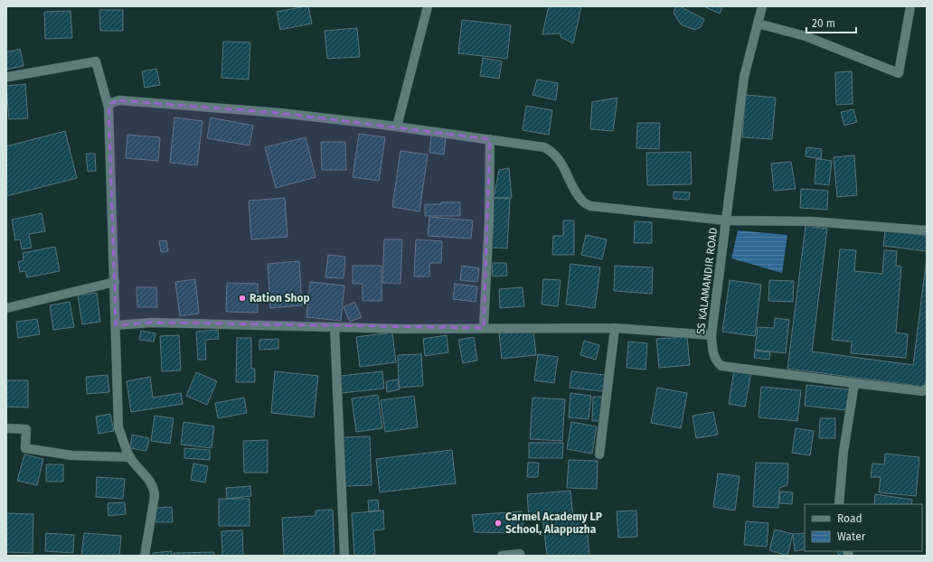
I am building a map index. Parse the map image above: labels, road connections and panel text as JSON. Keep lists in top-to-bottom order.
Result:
{
  "streets": {
    "street": ["SS KALAMANDIR ROAD"]
  },
  "places": ["Ration Shop", "Carmel Academy LP School, Alappuzha"],
  "legend": ["Road", "Water"],
  "scale_bar": "20 m"
}
